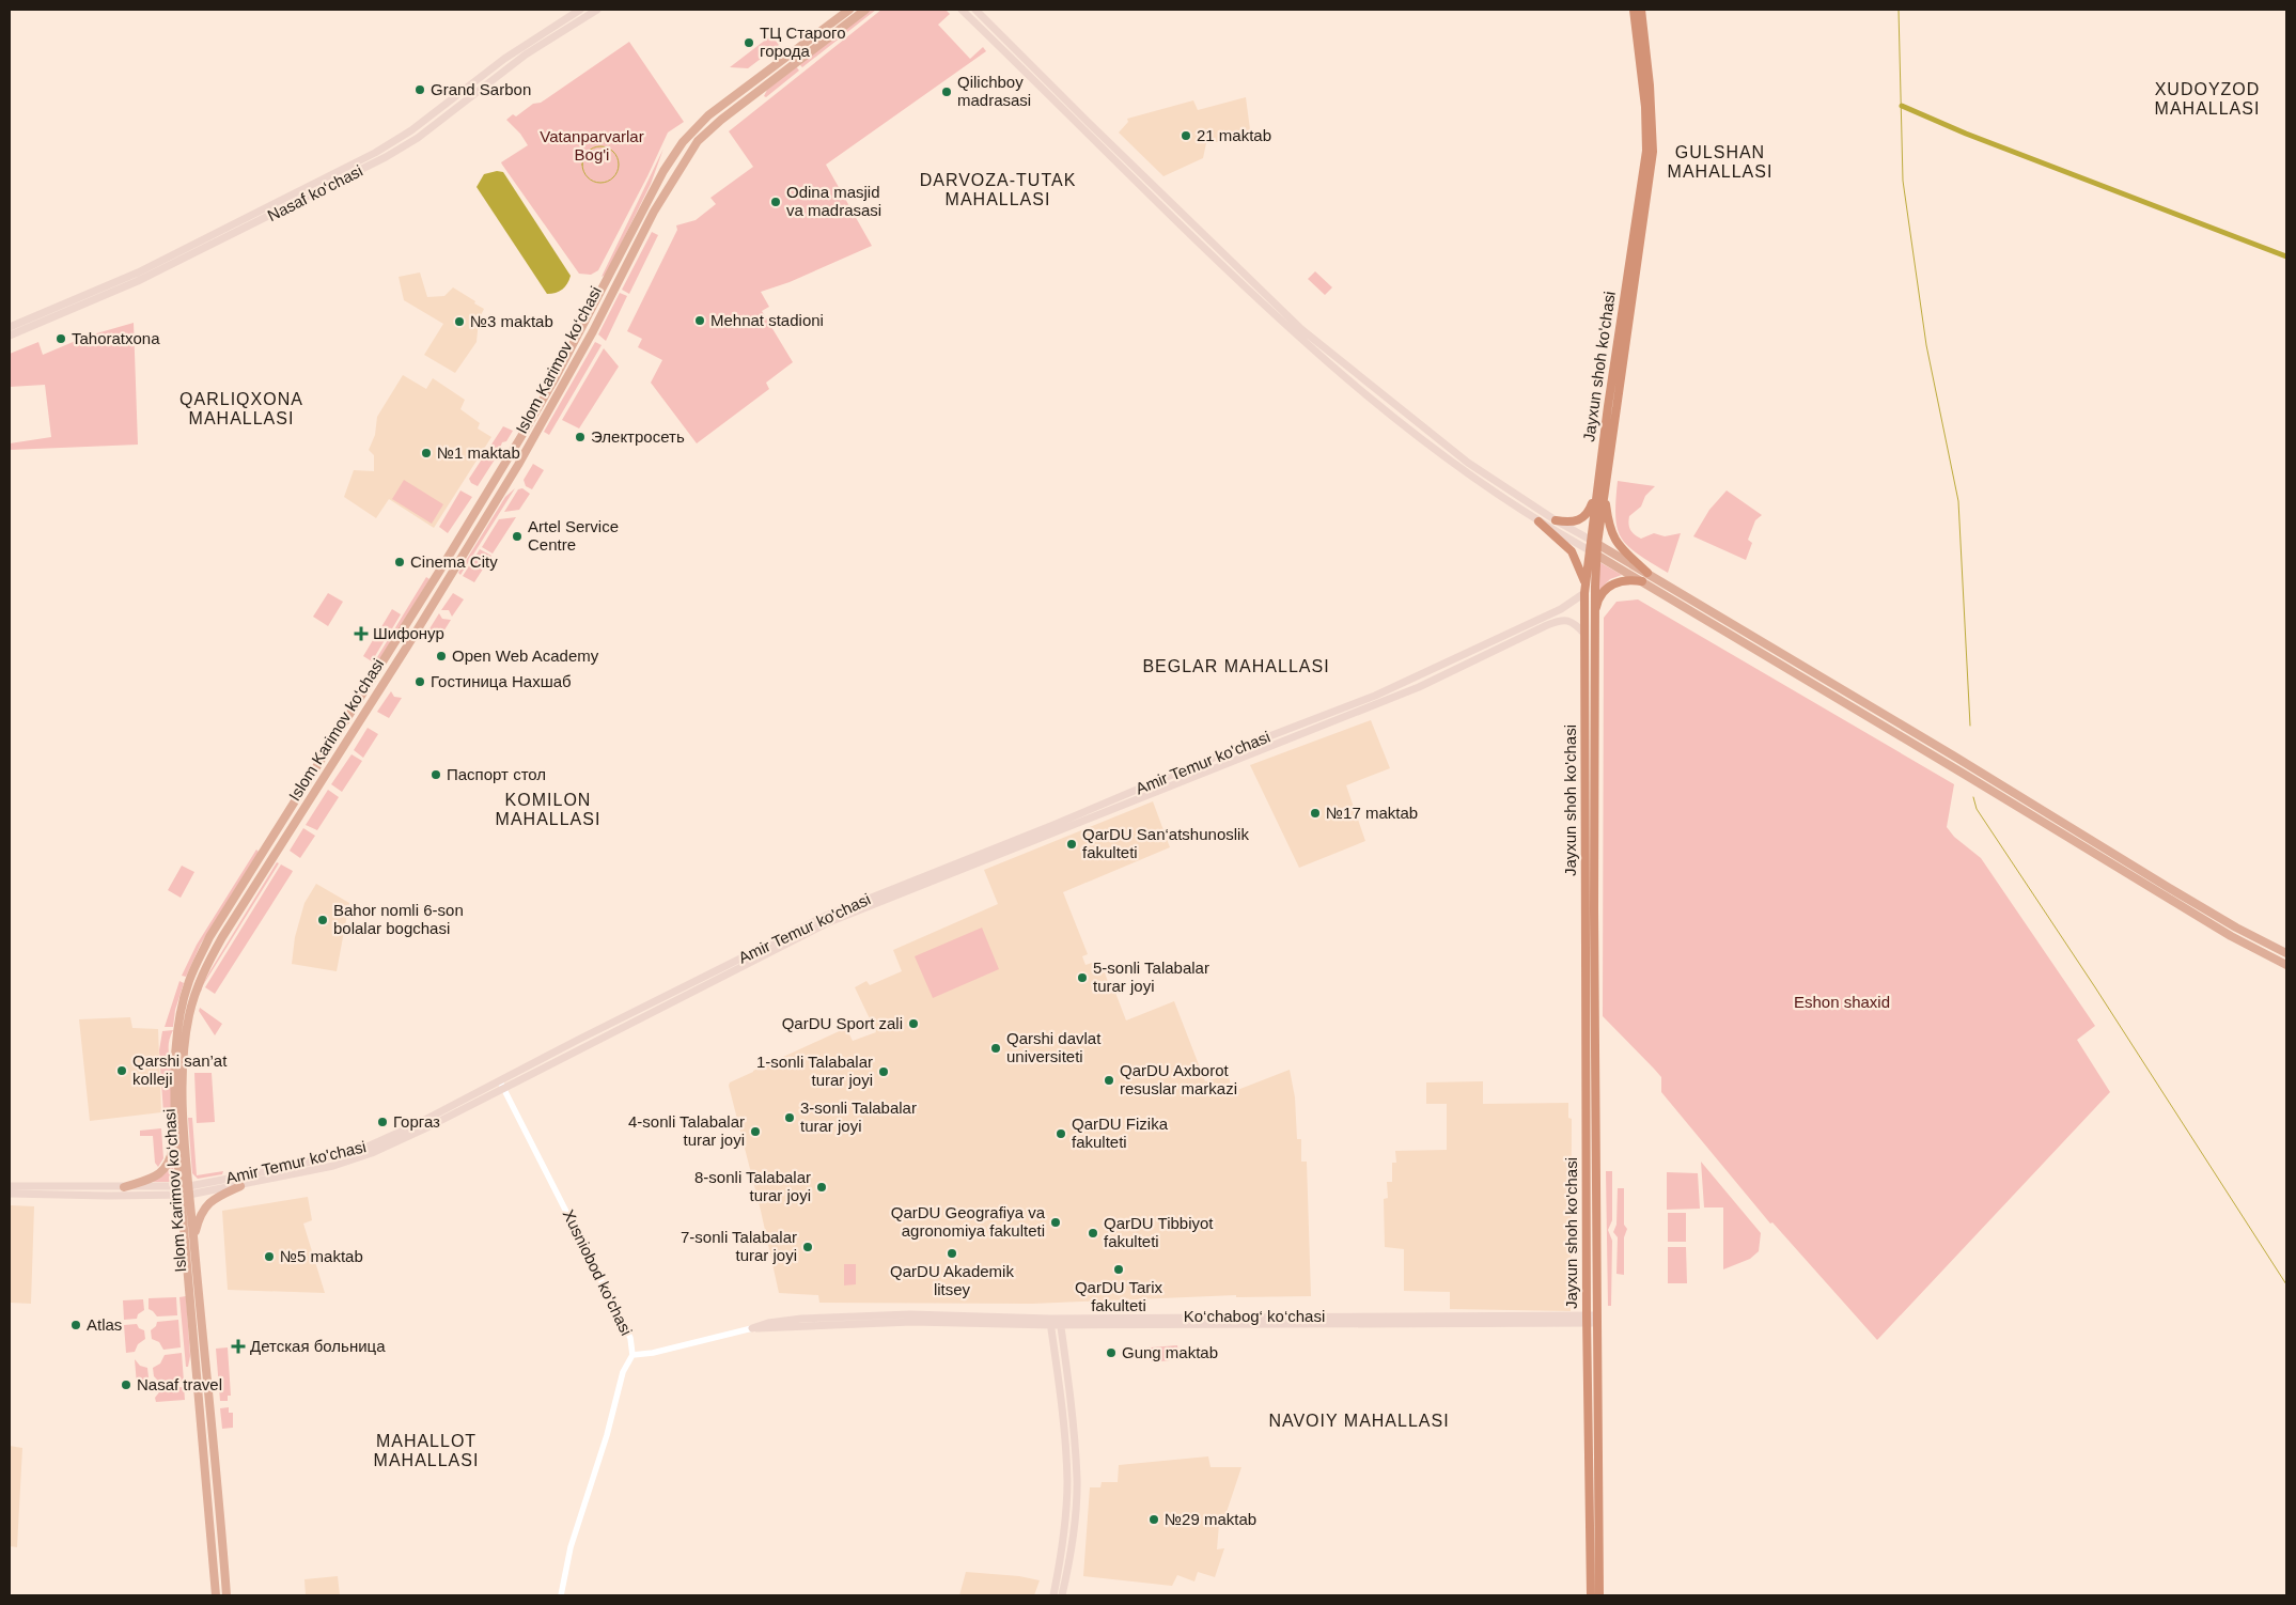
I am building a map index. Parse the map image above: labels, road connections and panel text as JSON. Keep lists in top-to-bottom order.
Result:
{
  "streets": {
    "highway": ["Jayxun shoh ko'chasi"],
    "main road": [
      "Nasaf ko‘chasi",
      "Islom Karimov ko‘chasi",
      "Amir Temur ko'chasi",
      "Ko‘chabog‘ ko‘chasi"
    ],
    "street": ["Xusniobod ko'chasi"]
  },
  "crossings": [
    ["Islom Karimov ko‘chasi", "Amir Temur ko'chasi"],
    ["Jayxun shoh ko'chasi", "Amir Temur ko'chasi"],
    ["Jayxun shoh ko'chasi", "Ko‘chabog‘ ko‘chasi"],
    ["Amir Temur ko'chasi", "Xusniobod ko'chasi"],
    ["Xusniobod ko'chasi", "Ko‘chabog‘ ko‘chasi"]
  ],
  "districts": [
    "XUDOYZOD MAHALLASI",
    "GULSHAN MAHALLASI",
    "DARVOZA-TUTAK MAHALLASI",
    "QARLIQXONA MAHALLASI",
    "BEGLAR MAHALLASI",
    "KOMILON MAHALLASI",
    "NAVOIY MAHALLASI",
    "MAHALLOT MAHALLASI"
  ],
  "parks": ["Vatanparvarlar Bog'i", "Eshon shaxid"],
  "places": {
    "other": [
      "ТЦ Старого города",
      "Grand Sarbon",
      "Qilichboy madrasasi",
      "21 maktab",
      "Odina masjid va madrasasi",
      "Mehnat stadioni",
      "№3 maktab",
      "Tahoratxona",
      "Электросеть",
      "№1 maktab",
      "Artel Service Centre",
      "Cinema City",
      "Open Web Academy",
      "Гостиница Нахшаб",
      "Паспорт стол",
      "№17 maktab",
      "QarDU San‘atshunoslik fakulteti",
      "Bahor nomli 6-son bolalar bogchasi",
      "5-sonli Talabalar turar joyi",
      "QarDU Sport zali",
      "Qarshi davlat universiteti",
      "Qarshi san’at kolleji",
      "1-sonli Talabalar turar joyi",
      "QarDU Axborot resuslar markazi",
      "3-sonli Talabalar turar joyi",
      "Горгаз",
      "4-sonli Talabalar turar joyi",
      "QarDU Fizika fakulteti",
      "8-sonli Talabalar turar joyi",
      "QarDU Geografiya va agronomiya fakulteti",
      "QarDU Tibbiyot fakulteti",
      "7-sonli Talabalar turar joyi",
      "QarDU Akademik litsey",
      "№5 maktab",
      "QarDU Tarix fakulteti",
      "Atlas",
      "Gung maktab",
      "Nasaf travel",
      "№29 maktab"
    ],
    "health": ["Шифонур", "Детская больница"]
  }
}
